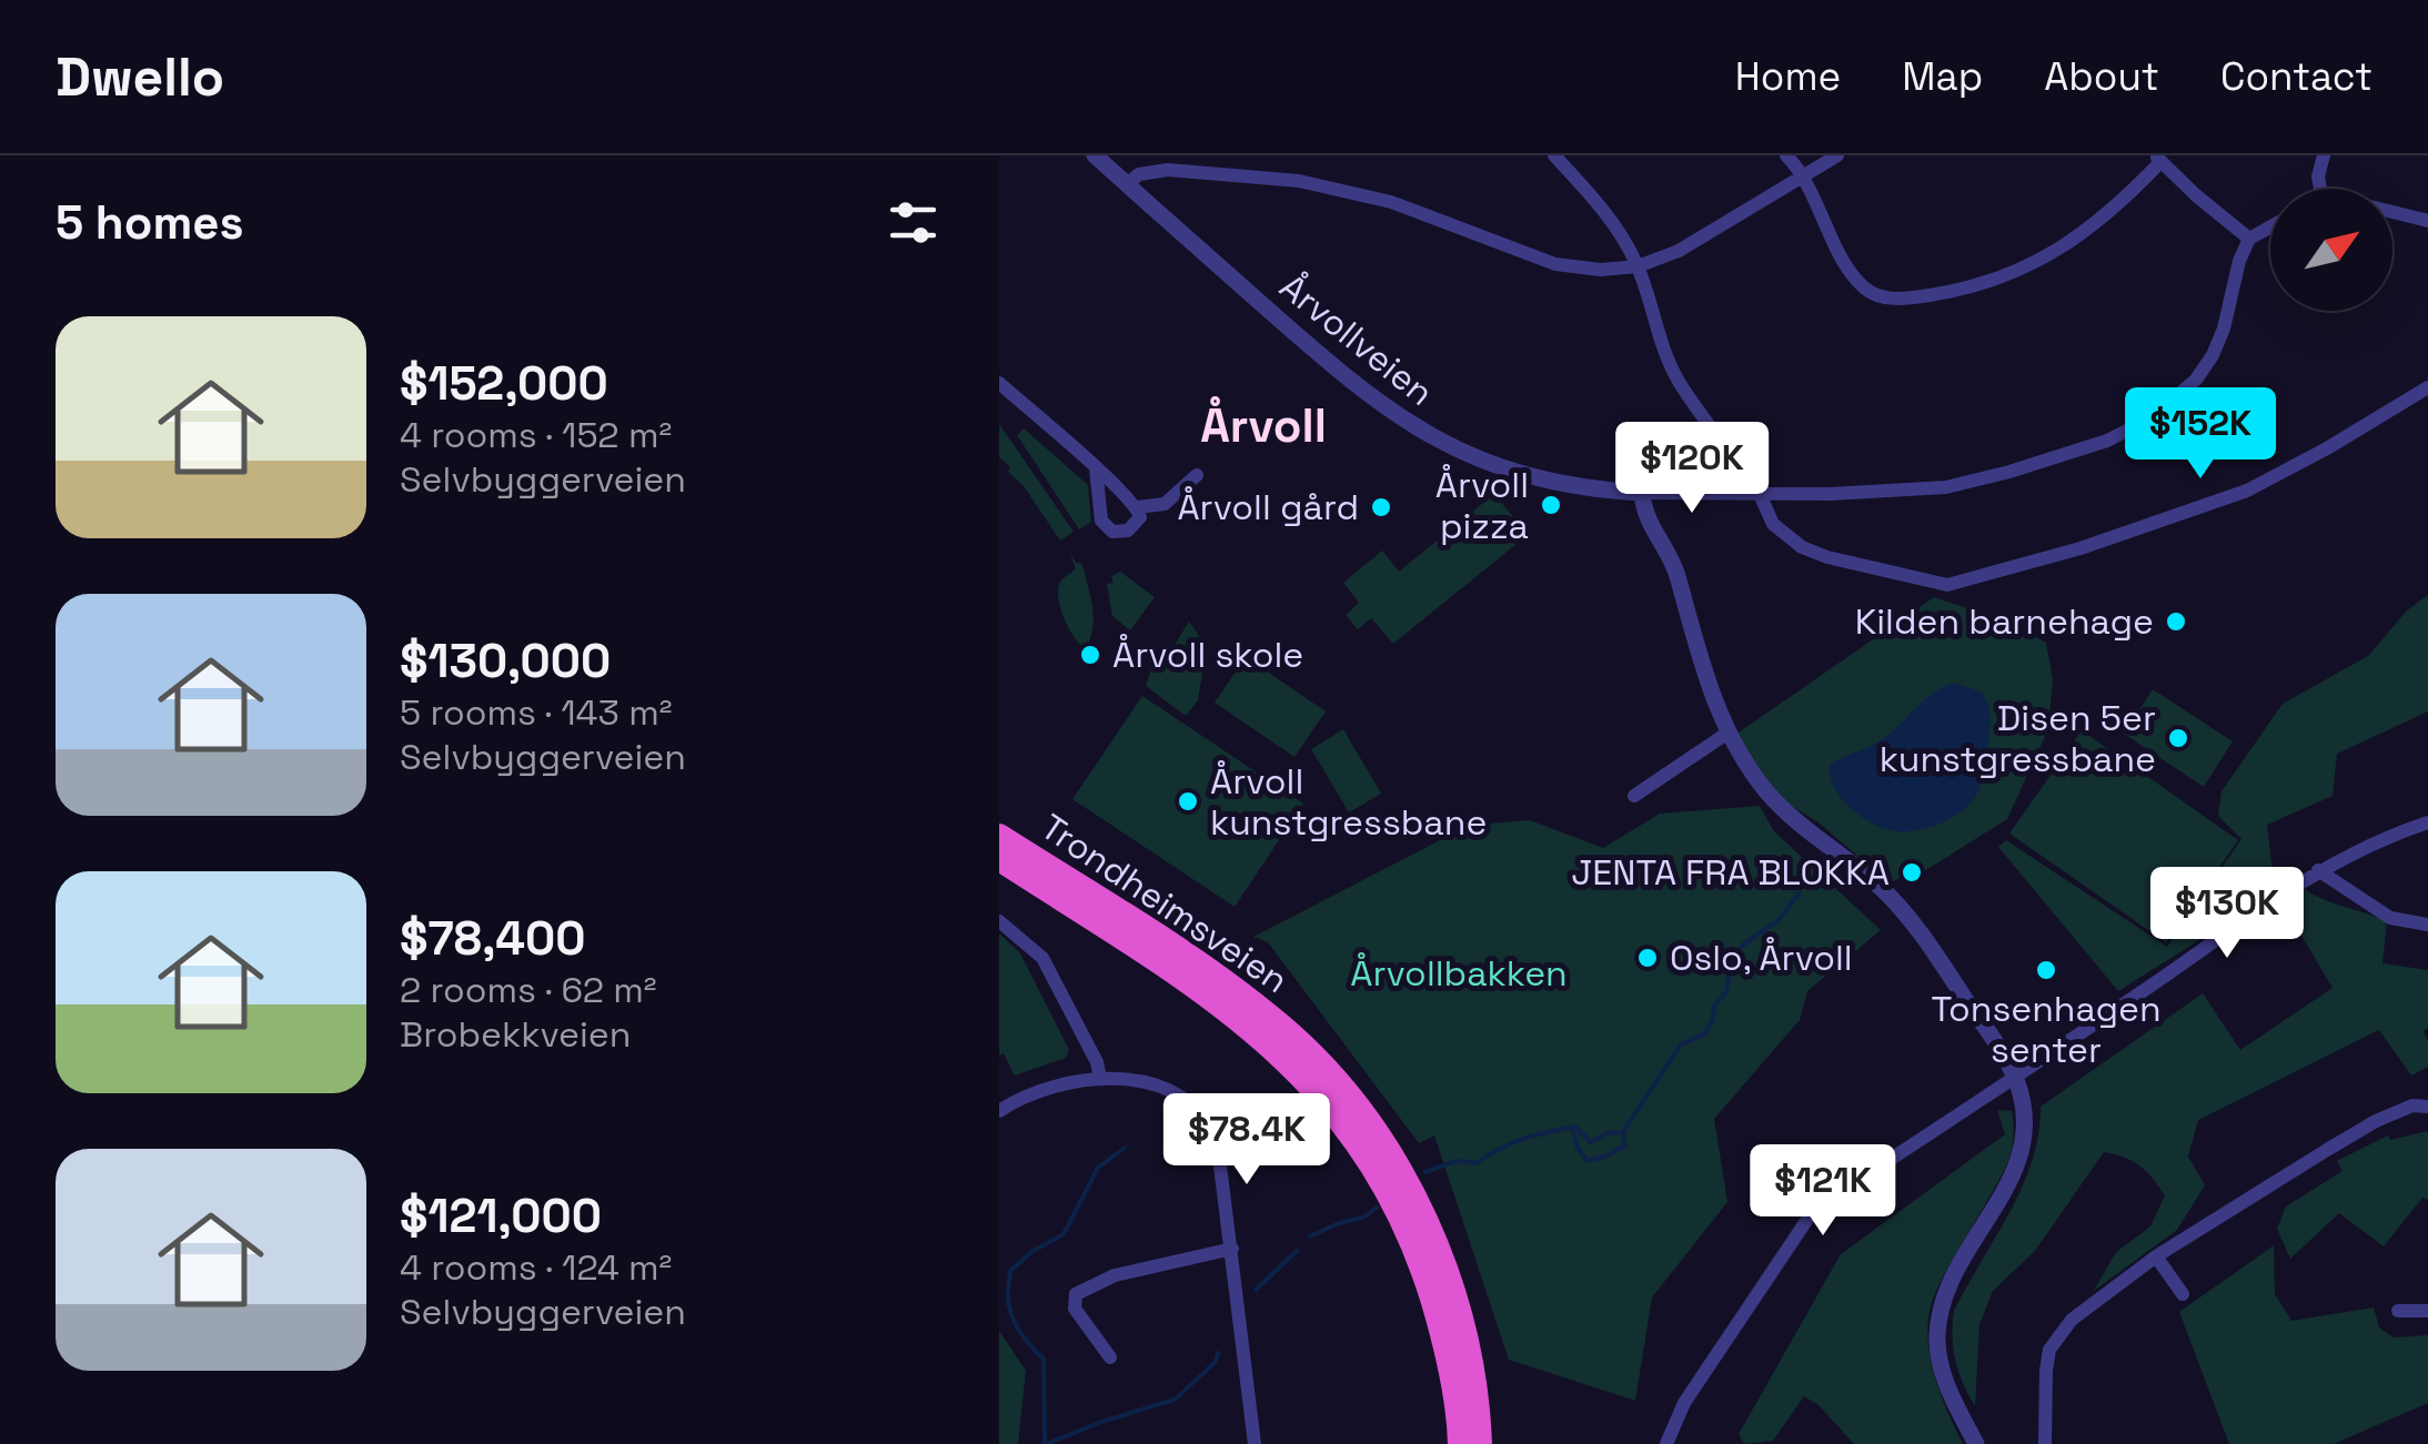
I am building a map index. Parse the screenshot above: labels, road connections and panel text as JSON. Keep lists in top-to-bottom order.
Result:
{
  "streets": {
    "highway": ["Trondheimsveien"],
    "street": ["Årvollveien"]
  },
  "districts": ["Årvoll"],
  "parks": ["Årvollbakken"],
  "places": [
    "Årvoll pizza",
    "Årvoll gård",
    "Kilden barnehage",
    "Årvoll skole",
    "Disen 5er kunstgressbane",
    "Årvoll kunstgressbane",
    "JENTA FRA BLOKKA",
    "Oslo, Årvoll",
    "Tonsenhagen senter"
  ],
  "north": "top right",
  "page": {
    "header": "Dwello",
    "nav": [
      "Home",
      "Map",
      "About",
      "Contact"
    ],
    "heading": "5 homes",
    "list": [
      {
        "name": "$152,000",
        "note": "4 rooms · 152 m² · Selvbyggerveien"
      },
      {
        "name": "$130,000",
        "note": "5 rooms · 143 m² · Selvbyggerveien"
      },
      {
        "name": "$78,400",
        "note": "2 rooms · 62 m² · Brobekkveien"
      },
      {
        "name": "$121,000",
        "note": "4 rooms · 124 m² · Selvbyggerveien"
      }
    ],
    "price": [
      "$152K",
      "$120K",
      "$130K",
      "$78.4K",
      "$121K"
    ]
  }
}
